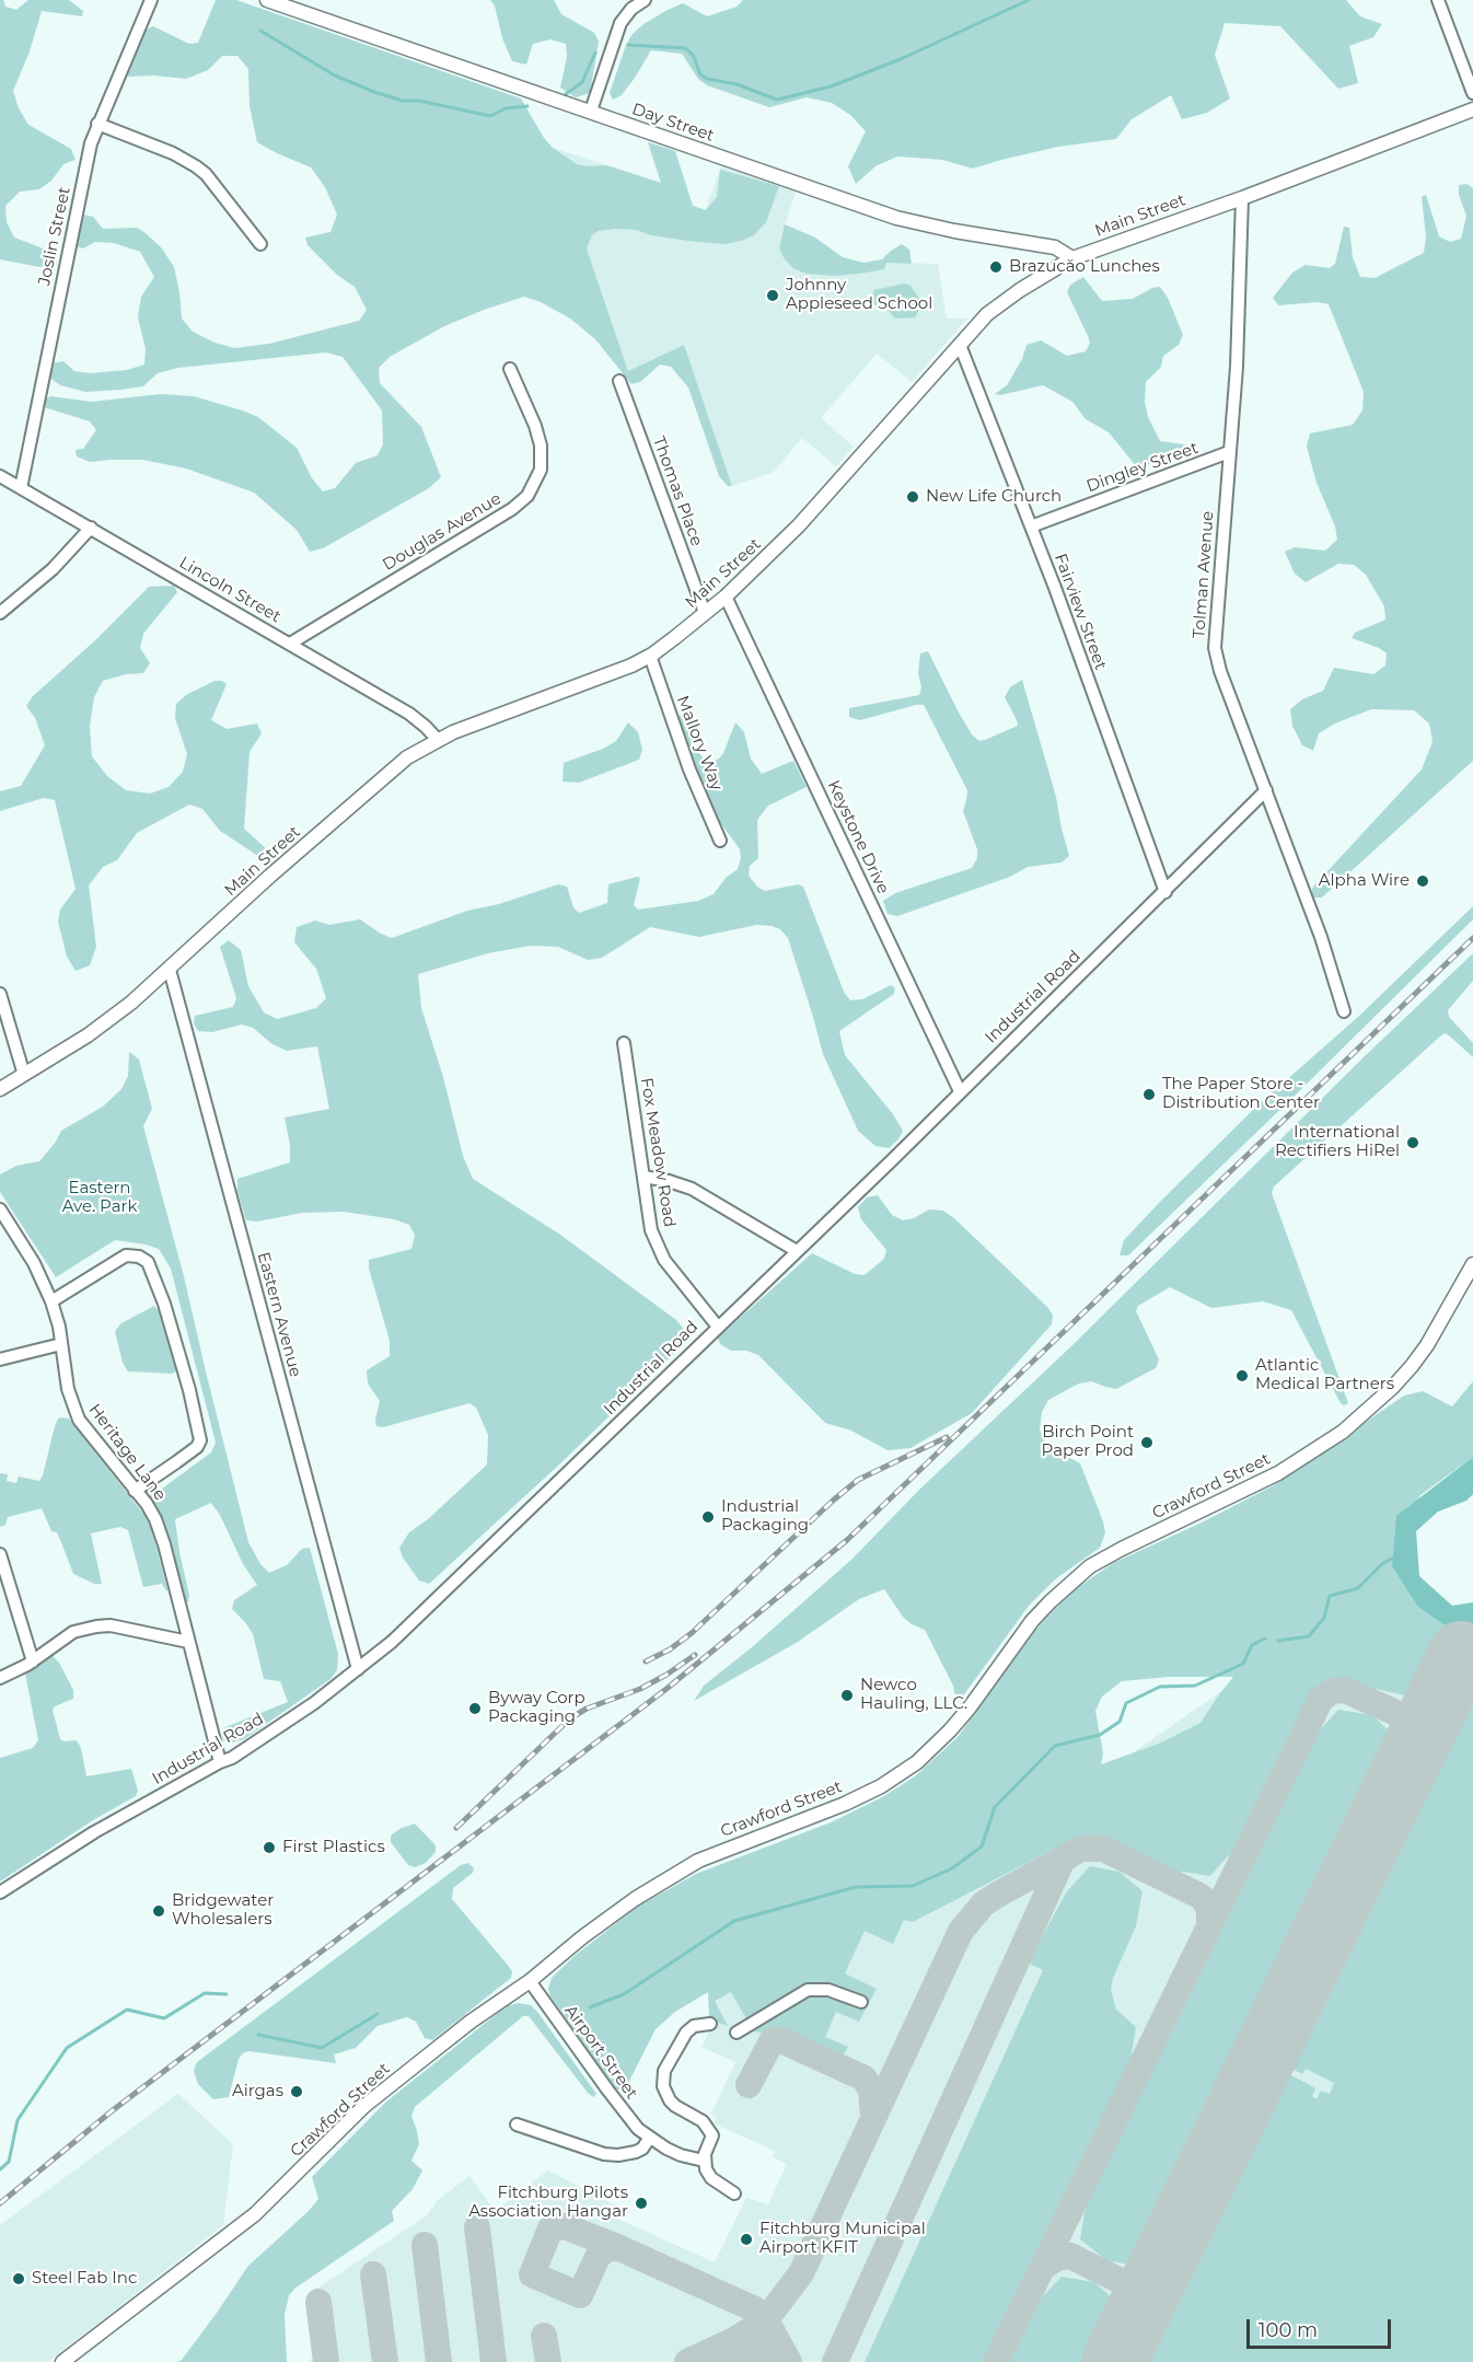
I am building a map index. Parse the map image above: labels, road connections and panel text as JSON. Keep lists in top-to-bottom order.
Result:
{
  "streets": {
    "main road": ["Day Street", "Main Street", "Crawford Street"],
    "street": [
      "Joslin Street",
      "Dingley Street",
      "Thomas Place",
      "Douglas Avenue",
      "Tolman Avenue",
      "Lincoln Street",
      "Fairview Street",
      "Mallory Way",
      "Keystone Drive",
      "Industrial Road",
      "Fox Meadow Road",
      "Eastern Avenue",
      "Heritage Lane",
      "Airport Street"
    ]
  },
  "crossings": [
    ["Day Street", "Main Street"],
    ["Main Street", "Thomas Place"],
    ["Main Street", "Tolman Avenue"],
    ["Main Street", "Lincoln Street"],
    ["Main Street", "Fairview Street"],
    ["Main Street", "Mallory Way"],
    ["Main Street", "Keystone Drive"],
    ["Main Street", "Eastern Avenue"],
    ["Joslin Street", "Lincoln Street"],
    ["Dingley Street", "Tolman Avenue"],
    ["Dingley Street", "Fairview Street"],
    ["Douglas Avenue", "Lincoln Street"],
    ["Tolman Avenue", "Industrial Road"],
    ["Fairview Street", "Industrial Road"],
    ["Keystone Drive", "Industrial Road"],
    ["Industrial Road", "Fox Meadow Road"],
    ["Industrial Road", "Eastern Avenue"],
    ["Industrial Road", "Heritage Lane"],
    ["Crawford Street", "Airport Street"]
  ],
  "parks": ["Eastern Ave. Park"],
  "places": [
    "Brazucăo Lunches",
    "Johnny Appleseed School",
    "New Life Church",
    "Alpha Wire",
    "The Paper Store - Distribution Center",
    "International Rectifiers HiRel",
    "Atlantic Medical Partners",
    "Birch Point Paper Prod",
    "Industrial Packaging",
    "Newco Hauling, LLC.",
    "Byway Corp Packaging",
    "First Plastics",
    "Bridgewater Wholesalers",
    "Airgas",
    "Fitchburg Pilots Association Hangar",
    "Fitchburg Municipal Airport KFIT",
    "Steel Fab Inc"
  ],
  "scale_bar": "100 m"
}
